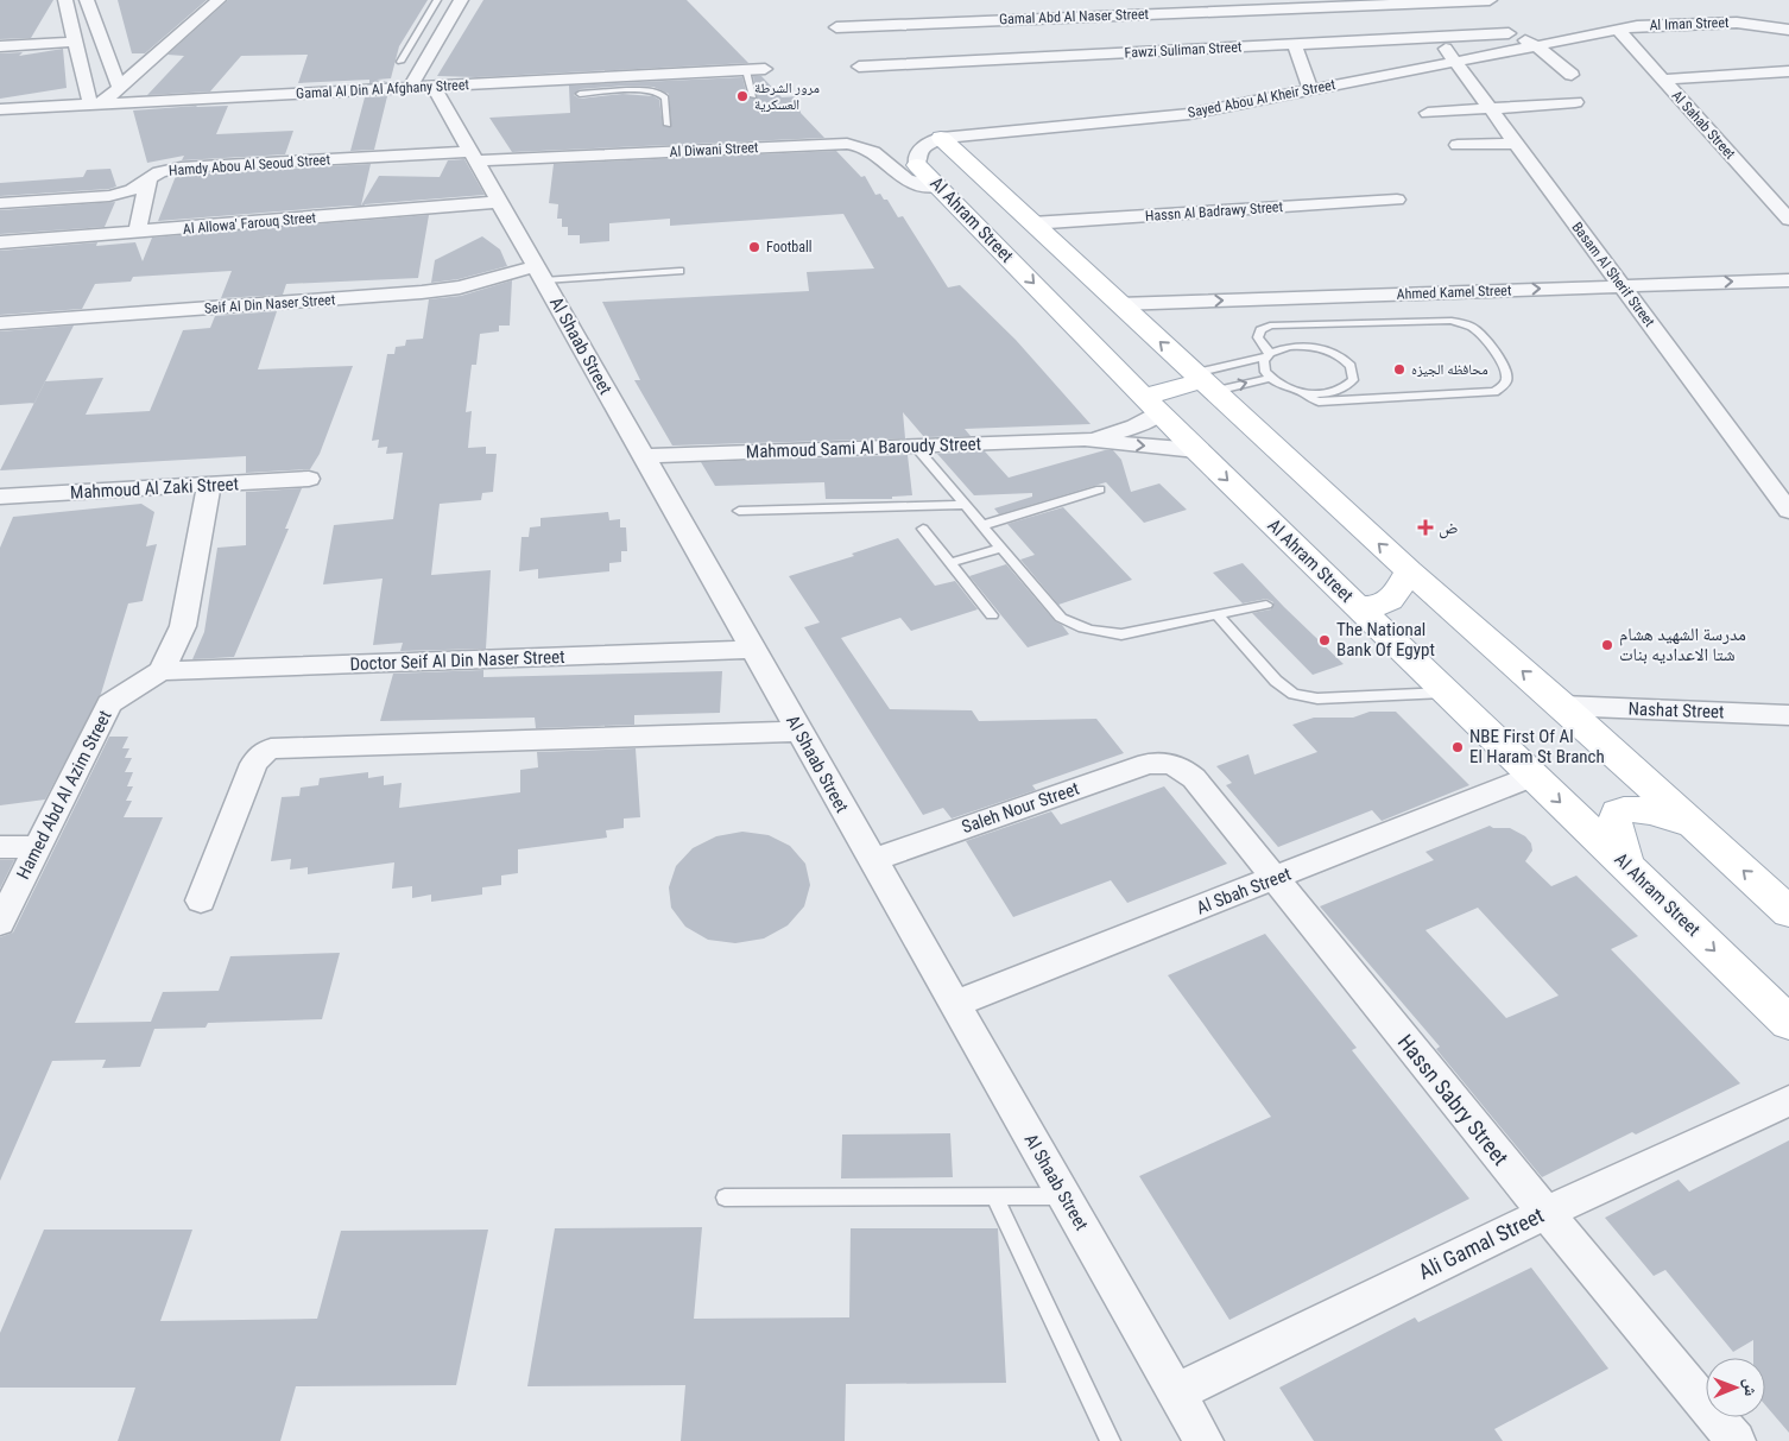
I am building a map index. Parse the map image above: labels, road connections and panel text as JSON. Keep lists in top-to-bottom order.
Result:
{
  "streets": {
    "main road": ["Al Ahram Street"],
    "street": [
      "Gamal Abd Al Naser Street",
      "Al Iman Street",
      "Fawzi Suliman Street",
      "Gamal Al Din Al Afghany Street",
      "Sayed Abou Al Kheir Street",
      "Al Sahab Street",
      "Al Diwani Street",
      "Hamdy Abou Al Seoud Street",
      "Hassn Al Badrawy Street",
      "Al Allowa' Farouq Street",
      "Basam Al Sherif Street",
      "Ahmed Kamel Street",
      "Seif Al Din Naser Street",
      "Al Shaab Street",
      "Mahmoud Sami Al Baroudy Street",
      "Mahmoud Al Zaki Street",
      "Doctor Seif Al Din Naser Street",
      "Nashat Street",
      "Hamed Abd Al Azim Street",
      "Saleh Nour Street",
      "Al Sbah Street",
      "Hassn Sabry Street",
      "Ali Gamal Street"
    ]
  },
  "crossings": [
    ["Al Iman Street", "Sayed Abou Al Kheir Street"],
    ["Al Iman Street", "Al Sahab Street"],
    ["Fawzi Suliman Street", "Basam Al Sherif Street"],
    ["Gamal Al Din Al Afghany Street", "Al Shaab Street"],
    ["Sayed Abou Al Kheir Street", "Al Sahab Street"],
    ["Sayed Abou Al Kheir Street", "Al Ahram Street"],
    ["Sayed Abou Al Kheir Street", "Basam Al Sherif Street"],
    ["Al Diwani Street", "Hamdy Abou Al Seoud Street"],
    ["Al Diwani Street", "Al Ahram Street"],
    ["Al Diwani Street", "Al Shaab Street"],
    ["Hamdy Abou Al Seoud Street", "Al Shaab Street"],
    ["Hassn Al Badrawy Street", "Al Ahram Street"],
    ["Al Ahram Street", "Ahmed Kamel Street"],
    ["Al Ahram Street", "Mahmoud Sami Al Baroudy Street"],
    ["Al Ahram Street", "Nashat Street"],
    ["Al Ahram Street", "Al Sbah Street"],
    ["Al Allowa' Farouq Street", "Al Shaab Street"],
    ["Basam Al Sherif Street", "Ahmed Kamel Street"],
    ["Seif Al Din Naser Street", "Al Shaab Street"],
    ["Al Shaab Street", "Mahmoud Sami Al Baroudy Street"],
    ["Al Shaab Street", "Doctor Seif Al Din Naser Street"],
    ["Al Shaab Street", "Saleh Nour Street"],
    ["Al Shaab Street", "Al Sbah Street"],
    ["Al Shaab Street", "Ali Gamal Street"],
    ["Doctor Seif Al Din Naser Street", "Hamed Abd Al Azim Street"],
    ["Saleh Nour Street", "Hassn Sabry Street"],
    ["Al Sbah Street", "Hassn Sabry Street"],
    ["Hassn Sabry Street", "Ali Gamal Street"]
  ],
  "places": {
    "other": [
      "مرور الشرطة العسكرية",
      "Football",
      "محافظه الجيزه",
      "The National Bank Of Egypt",
      "مدرسة الشهيد هشام شتا الاعداديه بنات",
      "NBE First Of Al El Haram St Branch"
    ],
    "health": ["ض"]
  },
  "north": "right"
}
